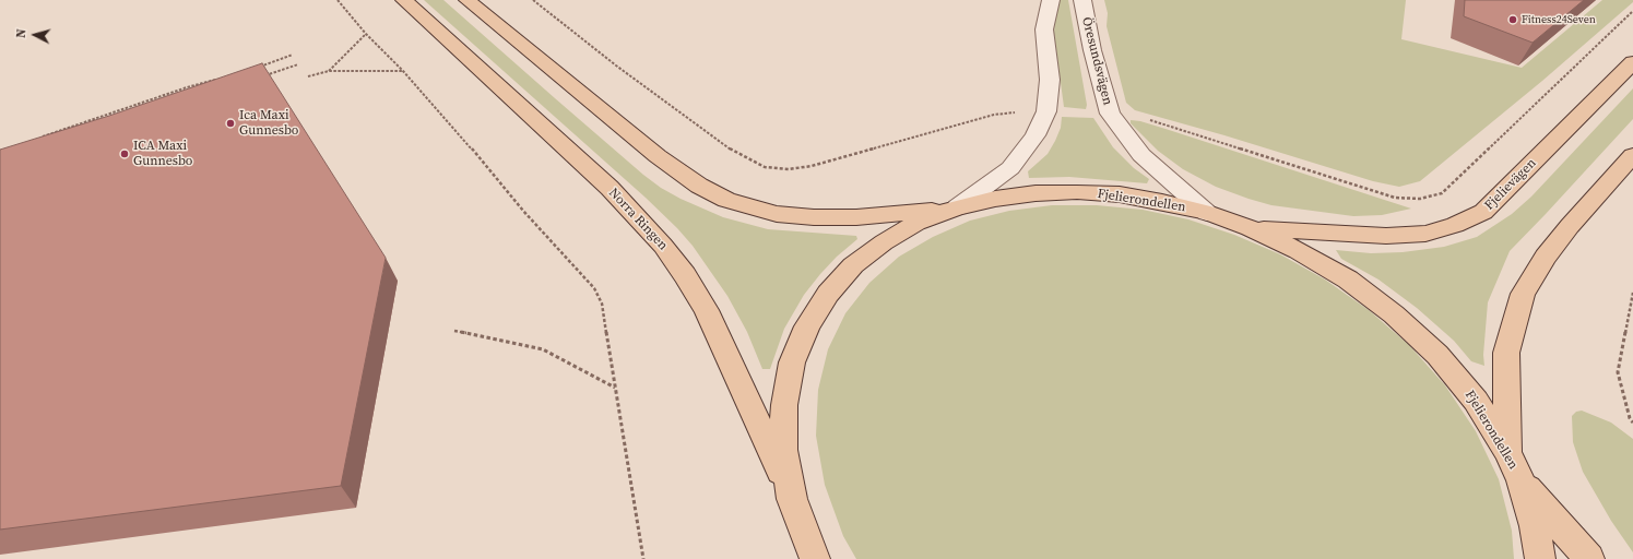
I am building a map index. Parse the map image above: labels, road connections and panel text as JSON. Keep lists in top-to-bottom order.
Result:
{
  "streets": {
    "main road": ["Fjelievägen", "Fjelierondellen", "Norra Ringen"],
    "lane": ["Öresundsvägen"]
  },
  "crossings": [
    ["Öresundsvägen", "Fjelierondellen"],
    ["Fjelievägen", "Fjelierondellen"],
    ["Fjelierondellen", "Norra Ringen"]
  ],
  "places": ["Fitness24Seven", "Ica Maxi Gunnesbo", "ICA Maxi Gunnesbo"],
  "north": "left"
}
